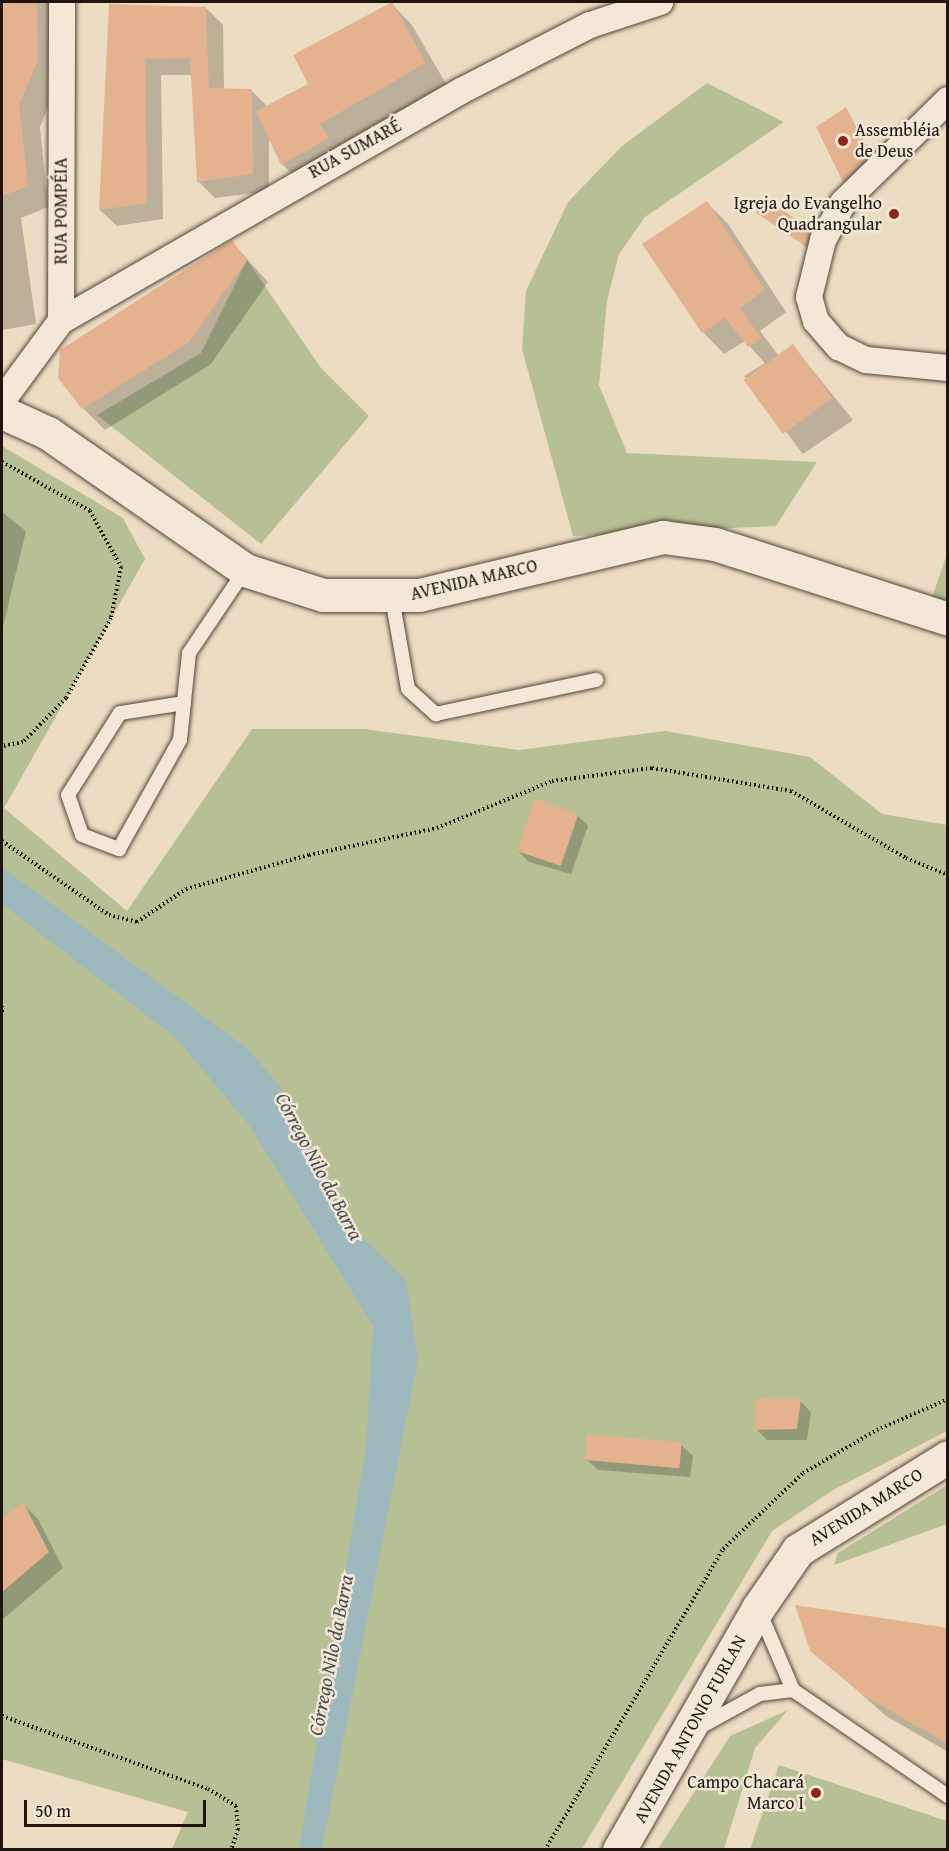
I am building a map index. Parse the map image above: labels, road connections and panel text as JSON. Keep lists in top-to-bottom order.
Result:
{
  "streets": {
    "main road": ["AVENIDA MARCO", "AVENIDA ANTONIO FURLAN"],
    "street": ["RUA SUMARÉ", "RUA POMPÉIA"]
  },
  "crossings": [
    ["RUA SUMARÉ", "RUA POMPÉIA"],
    ["AVENIDA MARCO", "AVENIDA ANTONIO FURLAN"]
  ],
  "water": ["Córrego Nilo da Barra"],
  "places": ["Assembléia de Deus", "Igreja do Evangelho Quadrangular", "Campo Chacará Marco I"],
  "scale_bar": "50 m"
}
